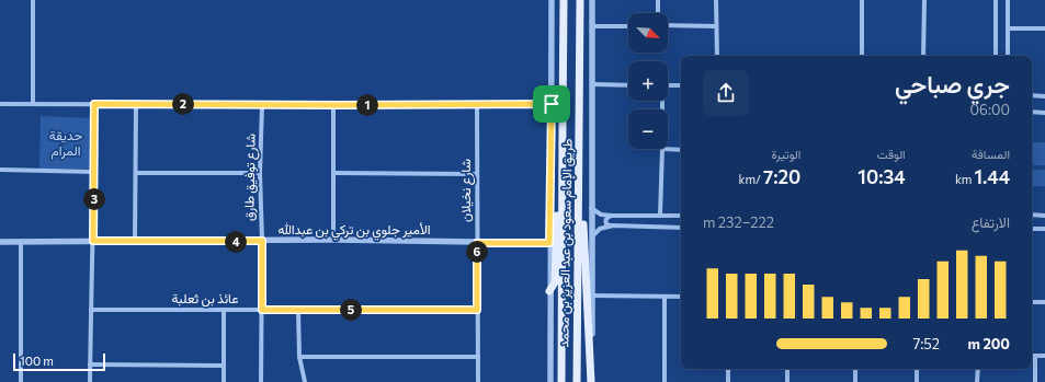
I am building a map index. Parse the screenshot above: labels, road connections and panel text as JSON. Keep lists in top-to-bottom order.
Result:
{
  "streets": {
    "main road": ["طريق الإمام سعود بن عبد العزيز بن محمد"],
    "street": [
      "شارع توفيق طارق",
      "شارع نخيلان",
      "الأمير جلوي بن تركي بن عبدالله",
      "عائذ بن ثعلبة"
    ]
  },
  "crossings": [
    ["شارع توفيق طارق", "الأمير جلوي بن تركي بن عبدالله"],
    ["شارع توفيق طارق", "عائذ بن ثعلبة"],
    ["شارع نخيلان", "الأمير جلوي بن تركي بن عبدالله"],
    ["شارع نخيلان", "عائذ بن ثعلبة"]
  ],
  "parks": ["حديقة المرام"],
  "scale_bar": "100 m",
  "north": "bottom right",
  "page": {
    "map_buttons": ["+", "−"],
    "heading": ["جري صباحي", "06:00"],
    "pins": [
      "2",
      "1",
      "3",
      "4",
      "6",
      "5"
    ],
    "stats": [
      ["المسافة", "1.44 km"],
      ["الوقت", "10:34"],
      ["الوتيرة", "7:20 /km"]
    ],
    "chart": ["الارتفاع", "222–232 m"],
    "list": [
      {
        "name": "200 m",
        "note": "7:52"
      }
    ],
    "scale": "100 m"
  }
}
